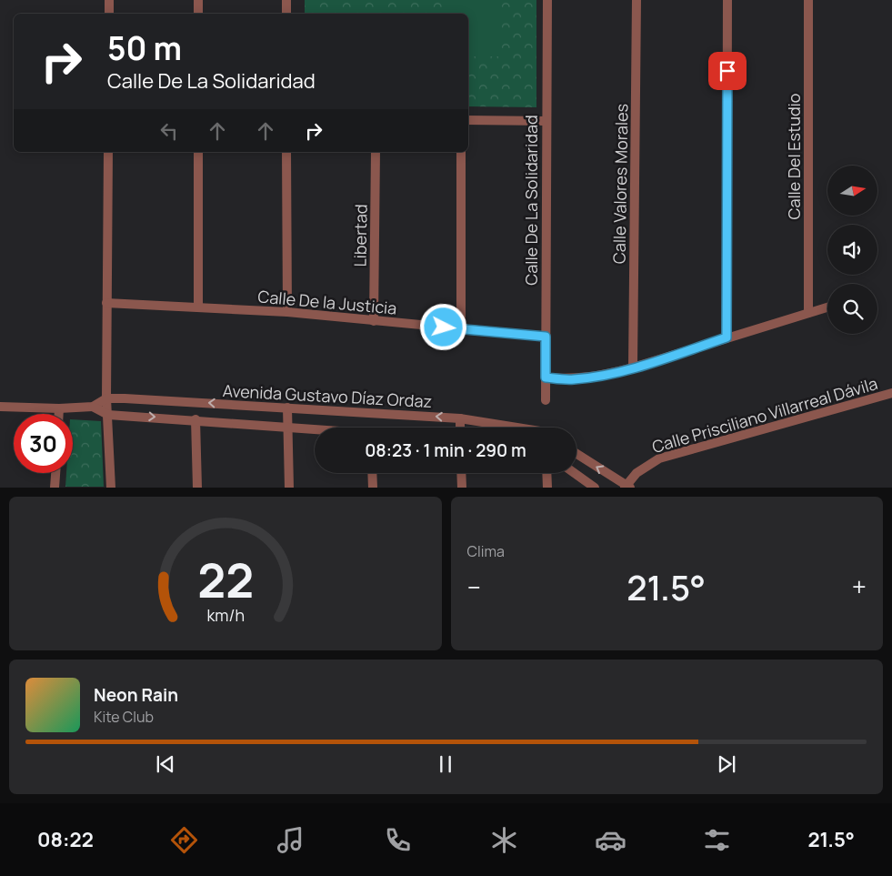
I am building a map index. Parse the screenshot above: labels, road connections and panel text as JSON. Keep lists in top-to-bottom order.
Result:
{
  "streets": {
    "street": [
      "Calle Del Estudio",
      "Calle Valores Morales",
      "Calle De La Solidaridad",
      "Libertad",
      "Calle De la Justicia",
      "Avenida Gustavo Díaz Ordaz",
      "Calle Prisciliano Villarreal Dávila"
    ]
  },
  "crossings": [
    ["Calle De La Solidaridad", "Calle De la Justicia"],
    ["Libertad", "Calle De la Justicia"]
  ],
  "north": "right",
  "page": {
    "turn": ["50 m", "Calle De La Solidaridad"],
    "limit": "30",
    "trip": "08:23 · 1 min · 290 m",
    "tile": "Clima",
    "heat": ["−", "21.5°", "+"],
    "song": ["Neon Rain", "Kite Club"],
    "tabs": ["08:22", "21.5°"],
    "gauge": ["22", "km/h"]
  }
}
